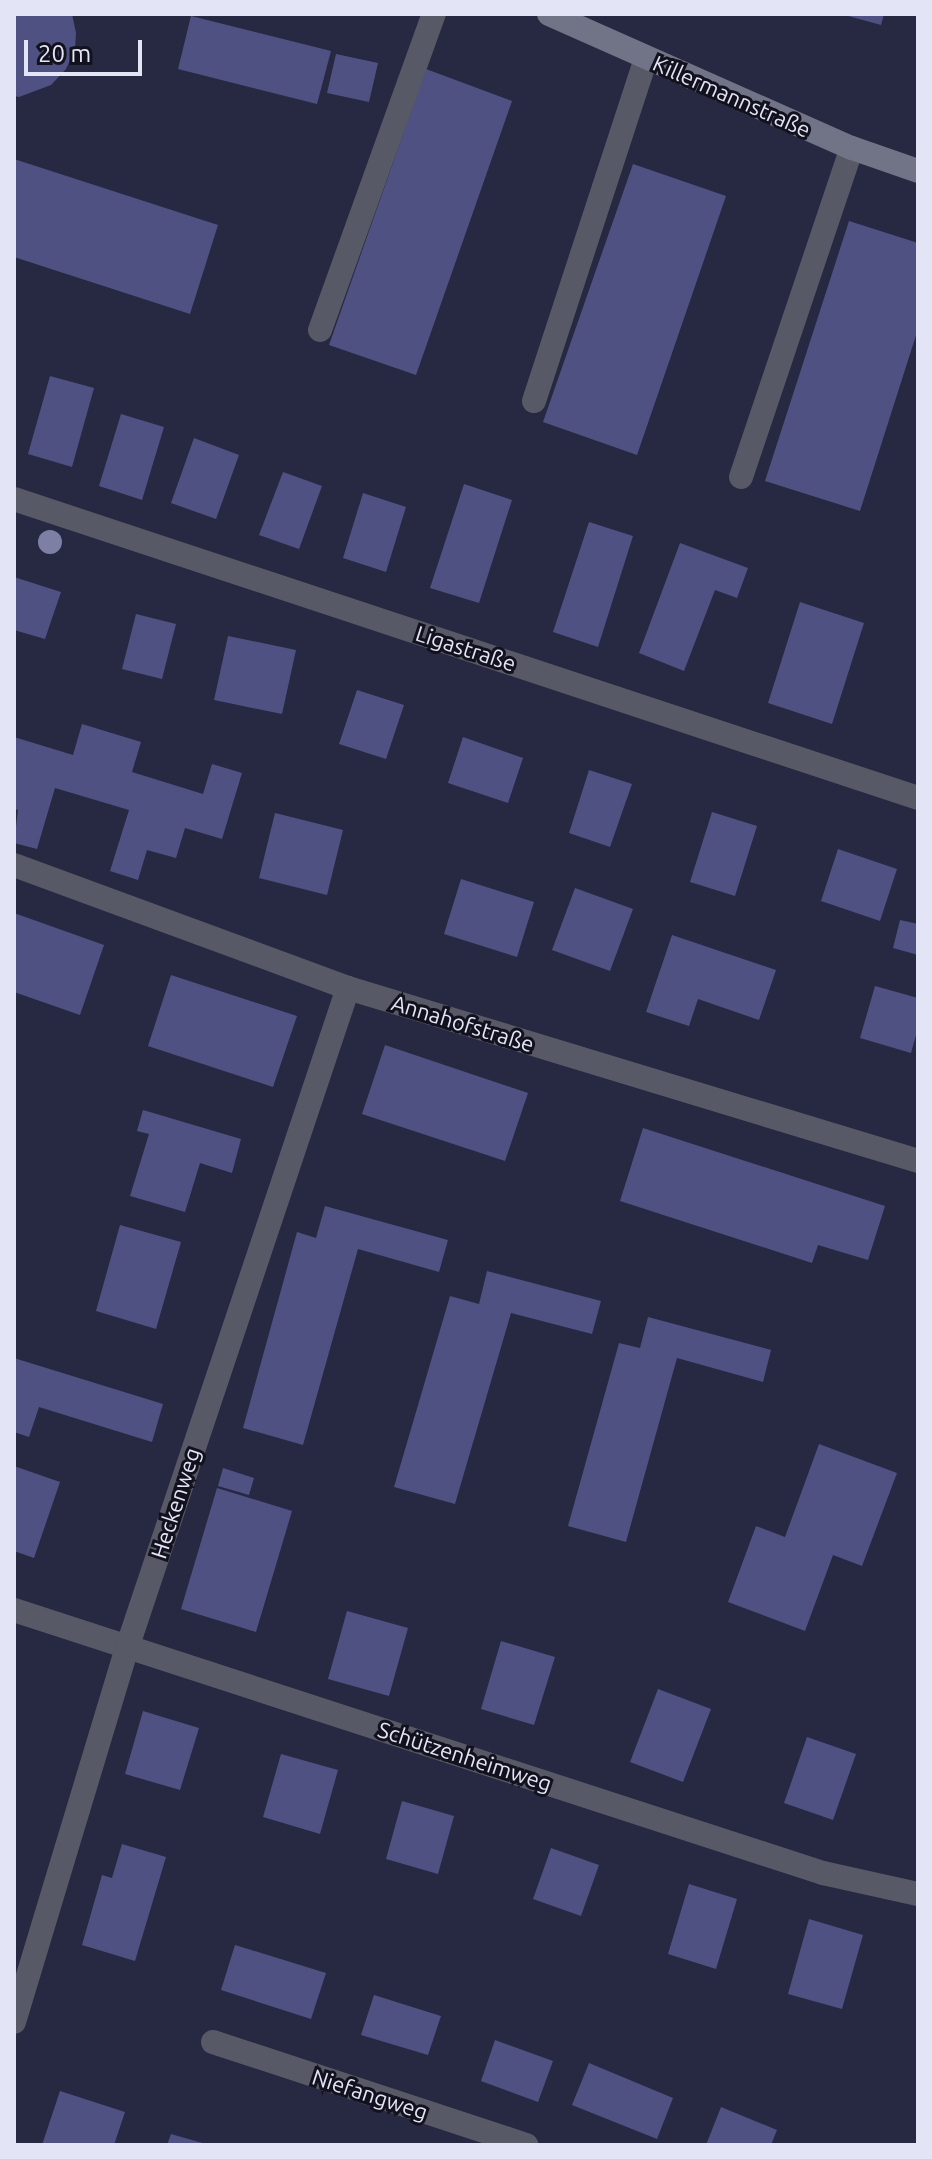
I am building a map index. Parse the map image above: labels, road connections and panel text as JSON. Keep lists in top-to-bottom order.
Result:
{
  "streets": {
    "street": [
      "Killermannstraße",
      "Ligastraße",
      "Annahofstraße",
      "Heckenweg",
      "Schützenheimweg",
      "Niefangweg"
    ]
  },
  "crossings": [
    ["Annahofstraße", "Heckenweg"],
    ["Heckenweg", "Schützenheimweg"]
  ],
  "scale_bar": "20 m"
}
